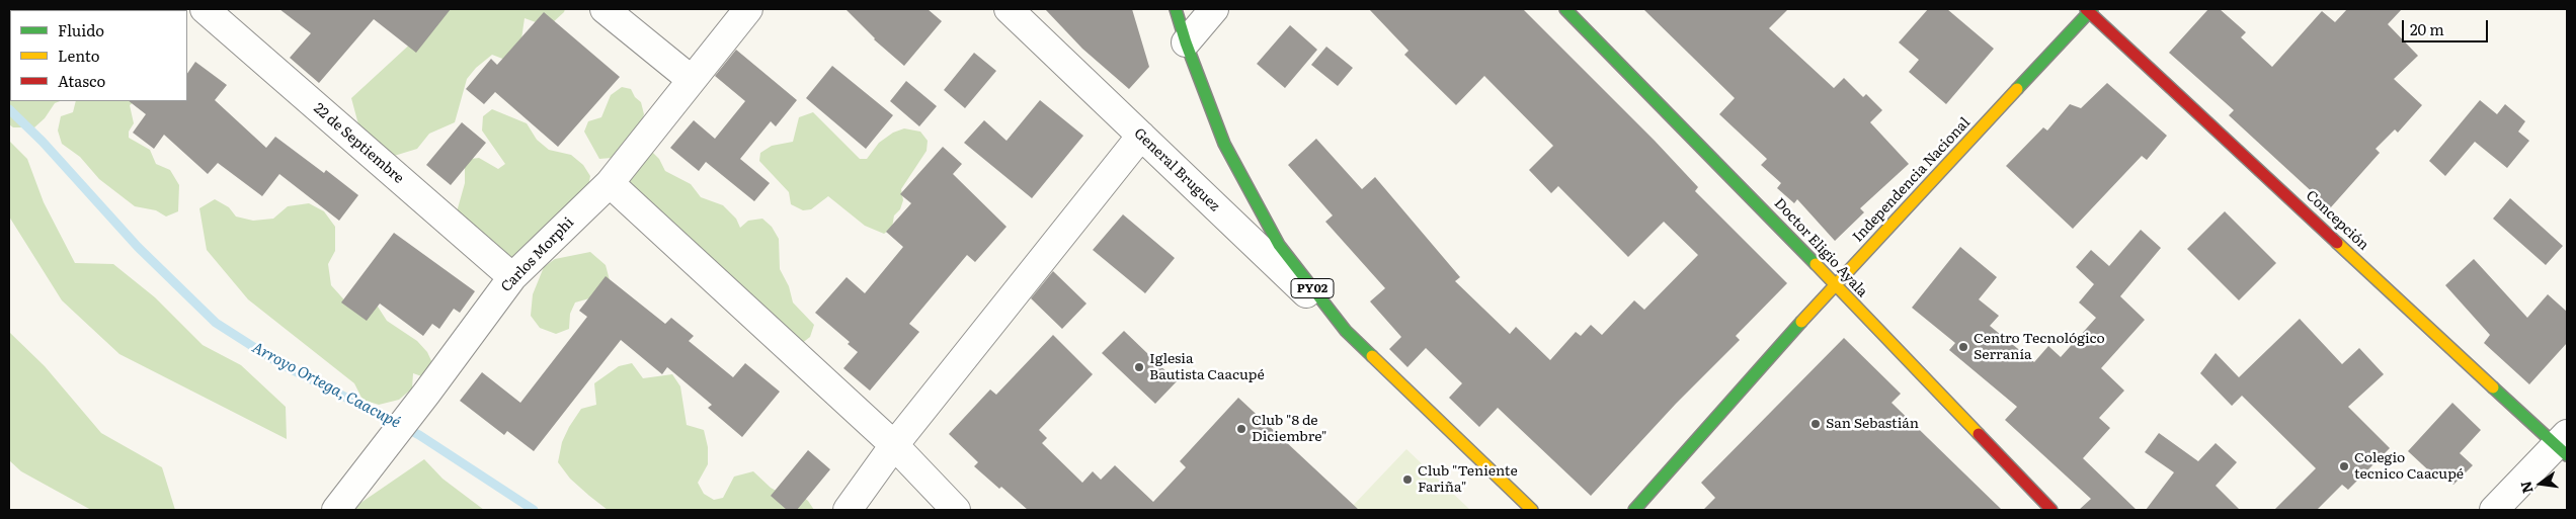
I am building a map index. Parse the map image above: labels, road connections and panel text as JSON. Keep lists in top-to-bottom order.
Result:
{
  "streets": {
    "street": [
      "22 de Septiembre",
      "General Bruguez",
      "Independencia Nacional",
      "Concepción",
      "Doctor Eligio Ayala",
      "Carlos Morphi",
      "PY02"
    ]
  },
  "crossings": [
    ["22 de Septiembre", "Carlos Morphi"],
    ["General Bruguez", "PY02"],
    ["Independencia Nacional", "Concepción"],
    ["Independencia Nacional", "Doctor Eligio Ayala"]
  ],
  "water": ["Arroyo Ortega, Caacupé"],
  "places": [
    "Centro Tecnológico Serranía",
    "Iglesia Bautista Caacupé",
    "San Sebastián",
    "Club \"8 de Diciembre\"",
    "Colegio tecnico Caacupé",
    "Club \"Teniente Fariña\""
  ],
  "legend": ["Fluido", "Lento", "Atasco"],
  "scale_bar": "20 m",
  "north": "left"
}
